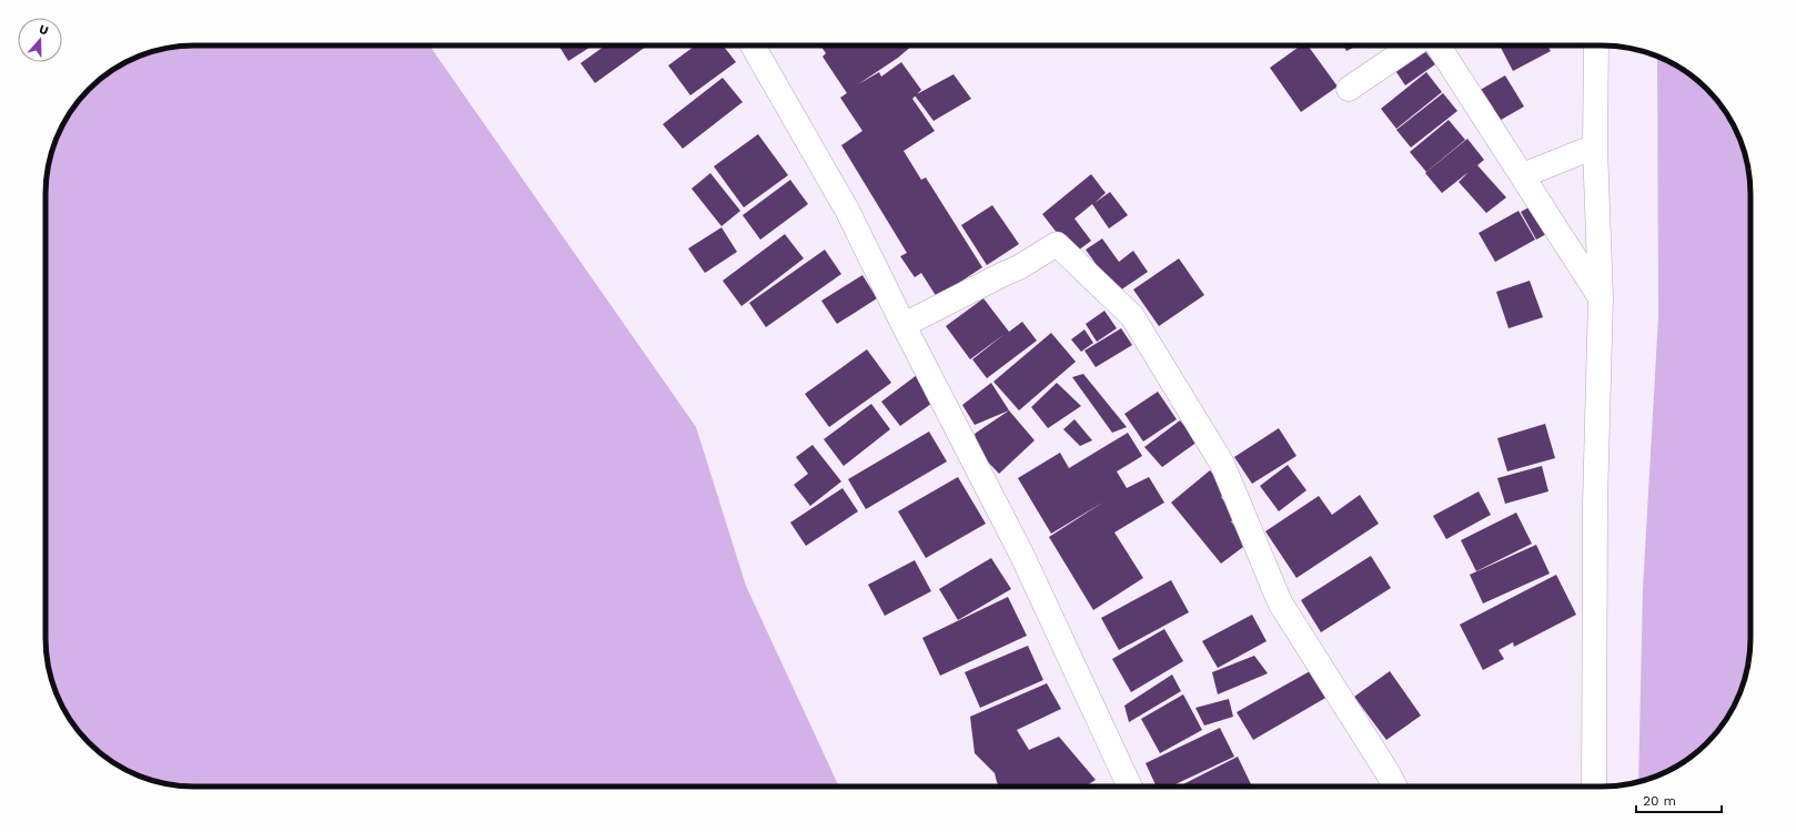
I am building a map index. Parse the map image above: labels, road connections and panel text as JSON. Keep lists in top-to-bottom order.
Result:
{
  "scale_bar": "20 m",
  "north": "top"
}
